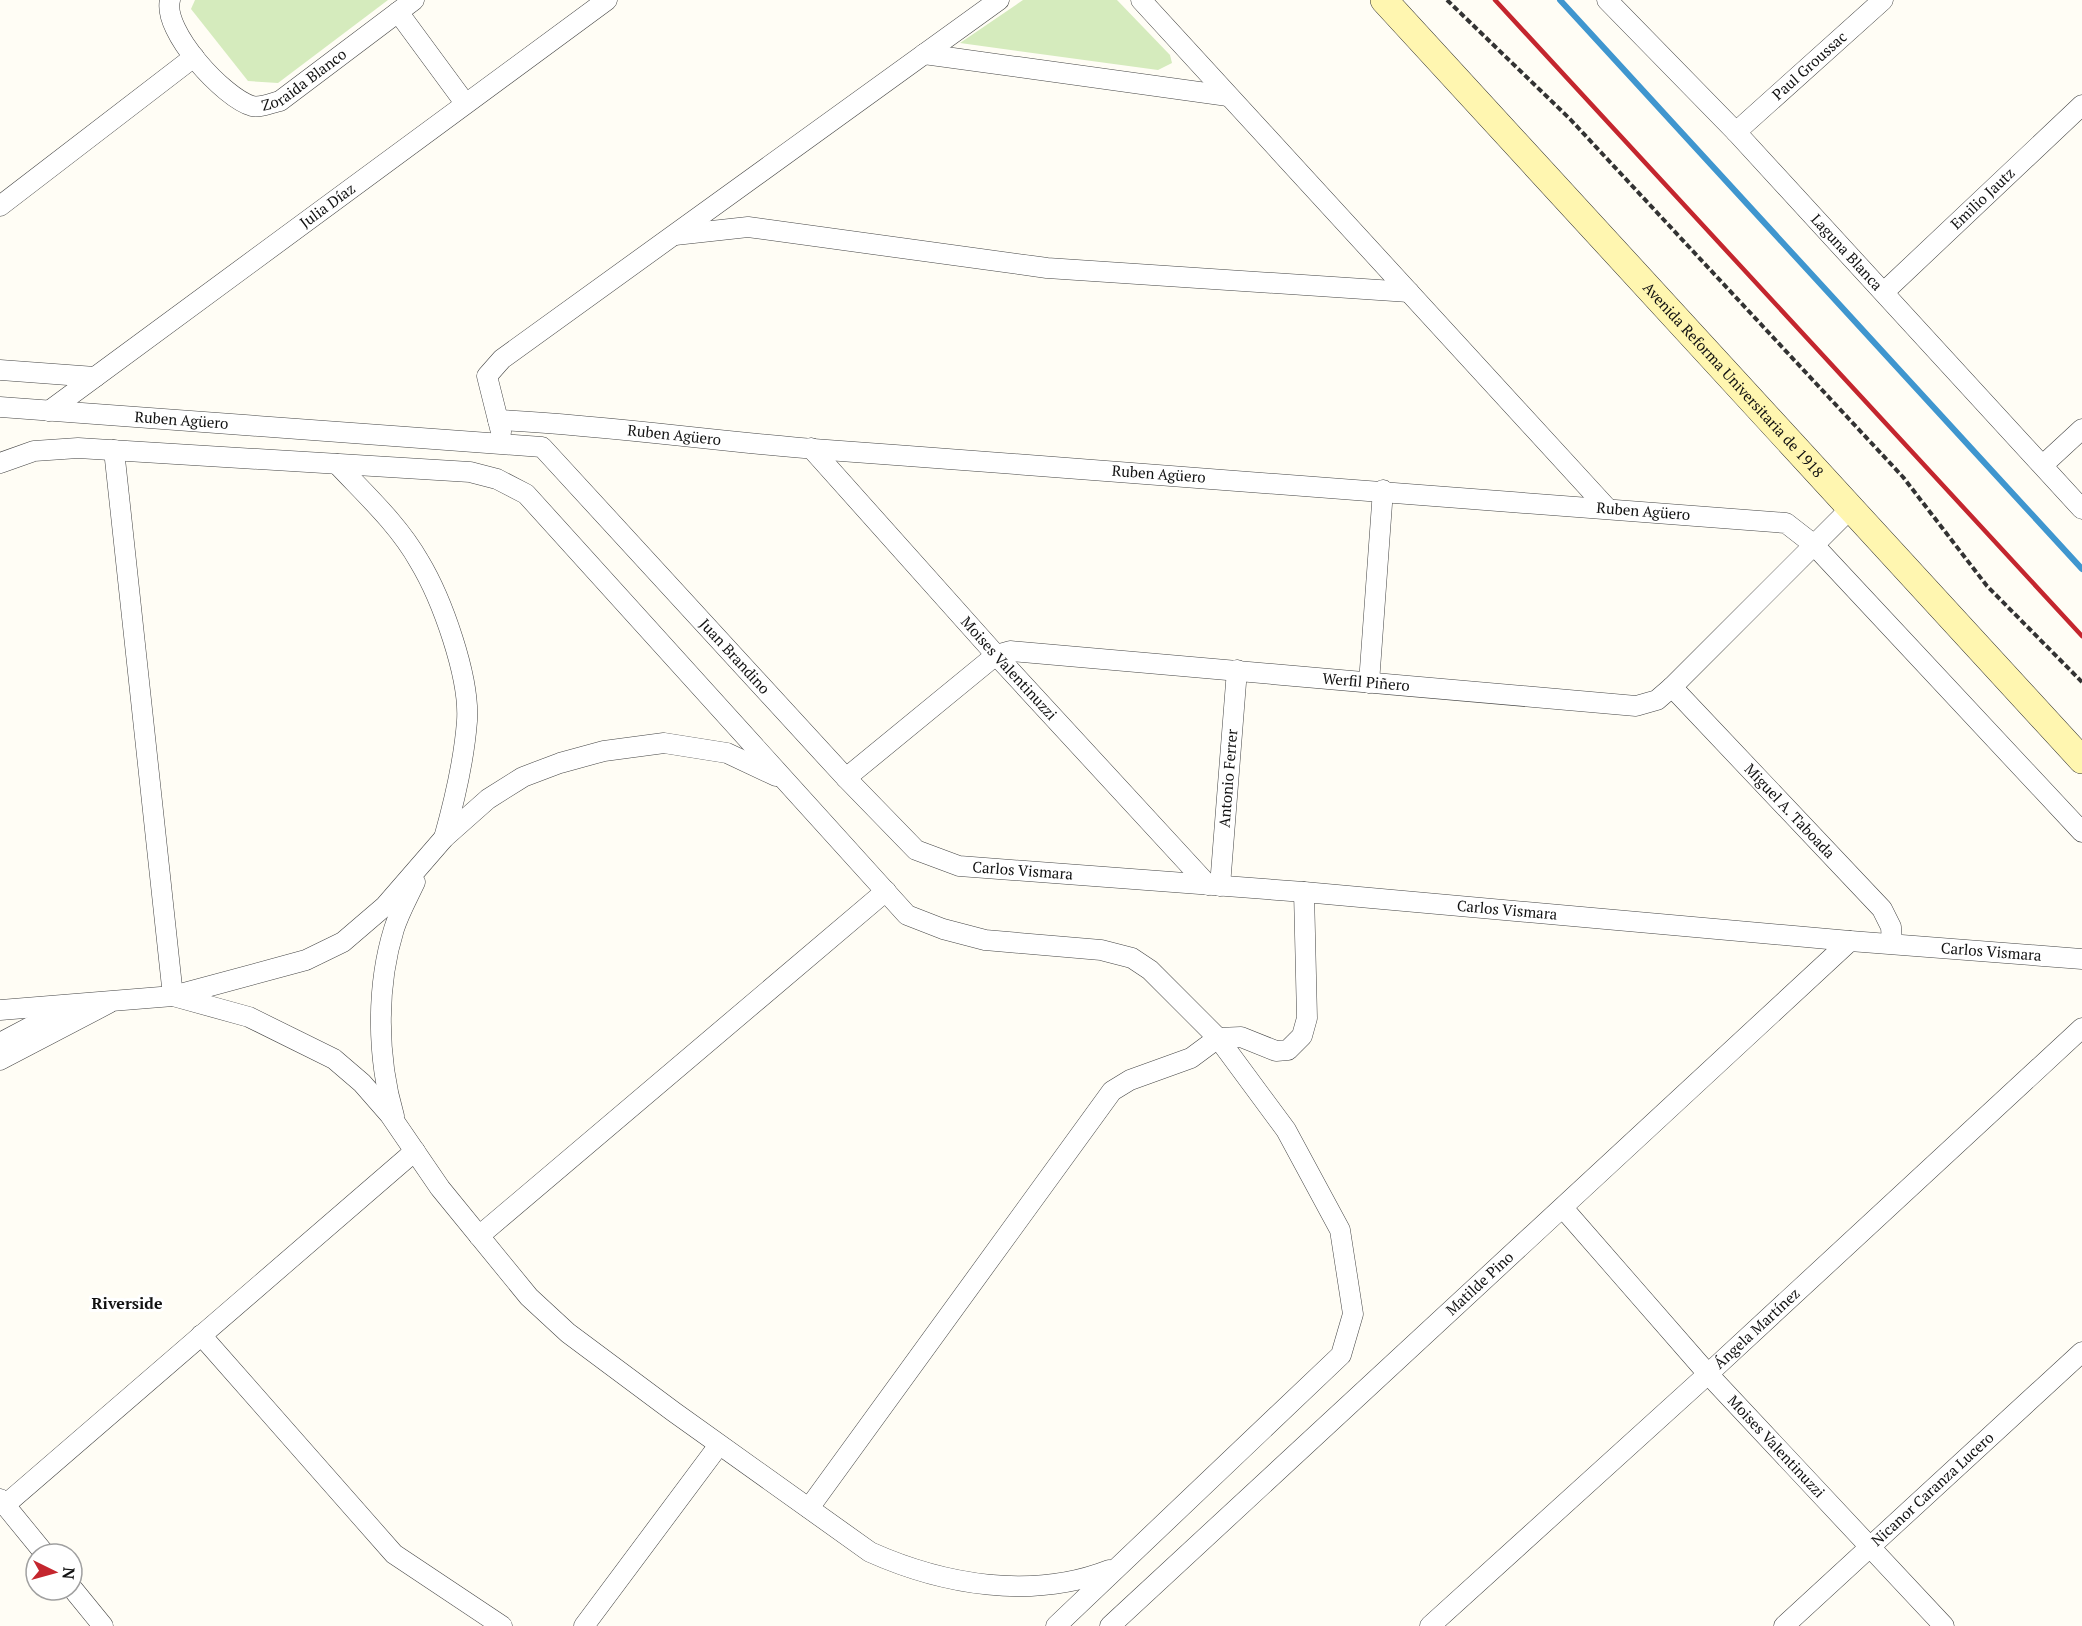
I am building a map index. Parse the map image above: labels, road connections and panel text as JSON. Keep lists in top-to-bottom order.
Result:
{
  "streets": {
    "main road": ["Avenida Reforma Universitaria de 1918"],
    "street": [
      "Paul Groussac",
      "Zoraida Blanco",
      "Emilio Jautz",
      "Julia Díaz",
      "Laguna Blanca",
      "Ruben Agüero",
      "Juan Brandino",
      "Moises Valentinuzzi",
      "Werfil Piñero",
      "Antonio Ferrer",
      "Miguel A. Taboada",
      "Carlos Vismara",
      "Matilde Pino",
      "Ángela Martínez",
      "Nicanor Caranza Lucero"
    ]
  },
  "crossings": [
    ["Paul Groussac", "Laguna Blanca"],
    ["Emilio Jautz", "Laguna Blanca"],
    ["Julia Díaz", "Ruben Agüero"],
    ["Avenida Reforma Universitaria de 1918", "Werfil Piñero"],
    ["Ruben Agüero", "Juan Brandino"],
    ["Ruben Agüero", "Moises Valentinuzzi"],
    ["Ruben Agüero", "Werfil Piñero"],
    ["Juan Brandino", "Carlos Vismara"],
    ["Moises Valentinuzzi", "Werfil Piñero"],
    ["Moises Valentinuzzi", "Antonio Ferrer"],
    ["Moises Valentinuzzi", "Carlos Vismara"],
    ["Moises Valentinuzzi", "Matilde Pino"],
    ["Moises Valentinuzzi", "Ángela Martínez"],
    ["Moises Valentinuzzi", "Nicanor Caranza Lucero"],
    ["Werfil Piñero", "Antonio Ferrer"],
    ["Werfil Piñero", "Miguel A. Taboada"],
    ["Antonio Ferrer", "Carlos Vismara"],
    ["Miguel A. Taboada", "Carlos Vismara"],
    ["Carlos Vismara", "Matilde Pino"]
  ],
  "districts": ["Riverside"],
  "north": "right"
}
